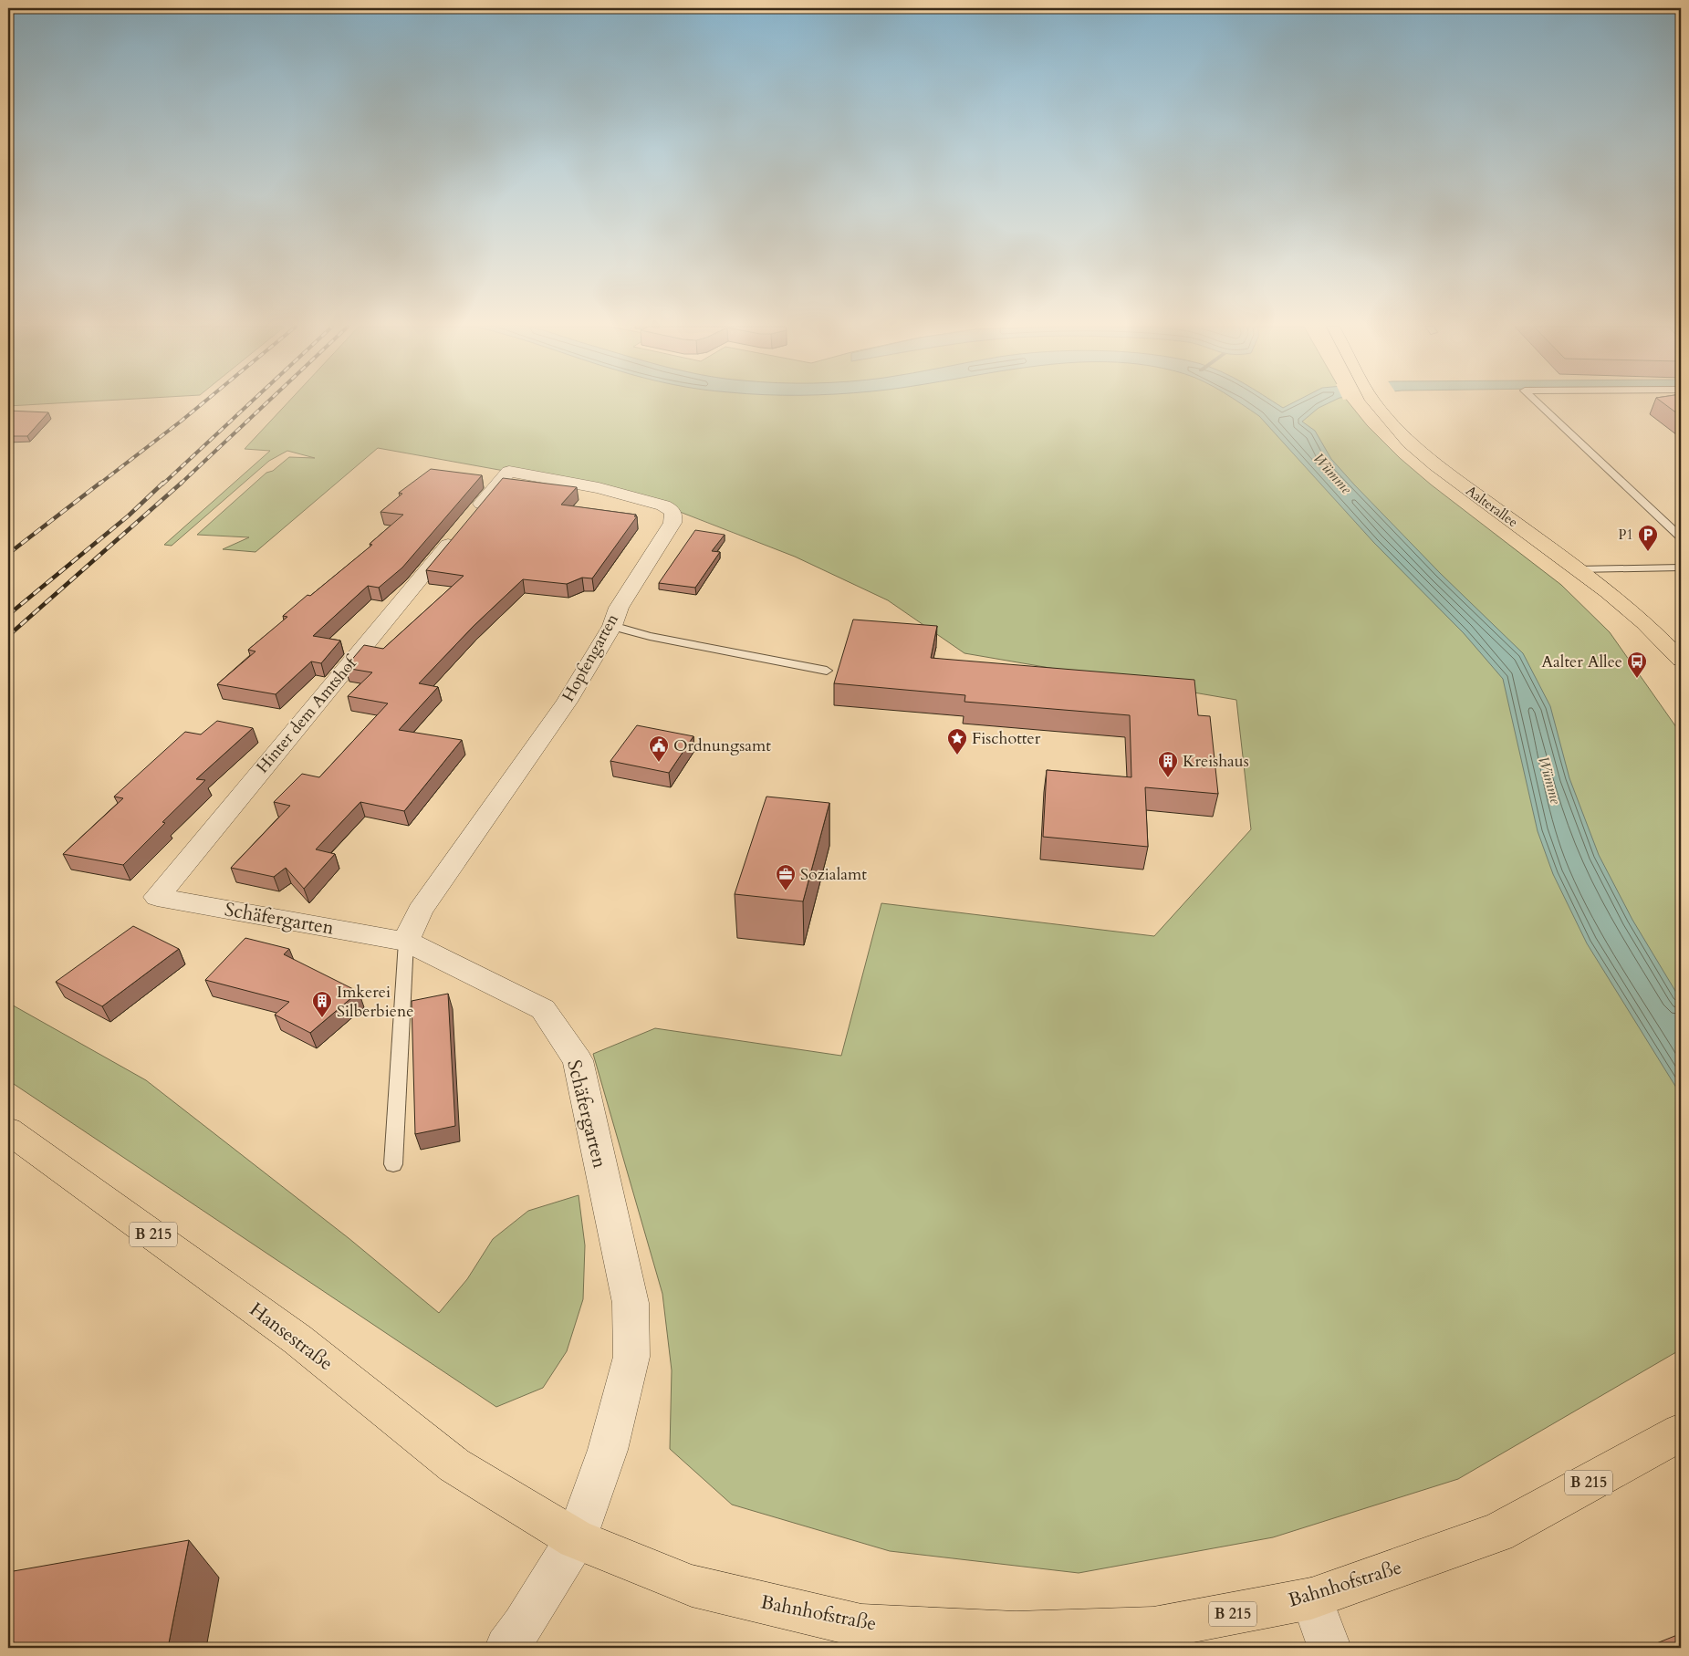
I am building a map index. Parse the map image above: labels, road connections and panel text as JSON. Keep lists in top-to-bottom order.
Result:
{
  "streets": {
    "main road": [
      "Aalterallee",
      "B 215",
      "Hansestraße",
      "Bahnhofstraße"
    ],
    "street": ["Hopfengarten", "Hinter dem Amtshof", "Schäfergarten"]
  },
  "crossings": [
    ["Hopfengarten", "Hinter dem Amtshof"],
    ["Hopfengarten", "Schäfergarten"],
    ["Hinter dem Amtshof", "Schäfergarten"],
    ["Schäfergarten", "Hansestraße"],
    ["Schäfergarten", "Bahnhofstraße"],
    ["Hansestraße", "Bahnhofstraße"]
  ],
  "water": ["Wümme"],
  "places": {
    "parking": ["P1"],
    "bus stop": ["Aalter Allee"],
    "place": ["Fischotter"],
    "public building": ["Ordnungsamt"],
    "building": ["Kreishaus", "Imkerei Silberbiene"],
    "office": ["Sozialamt"]
  }
}
